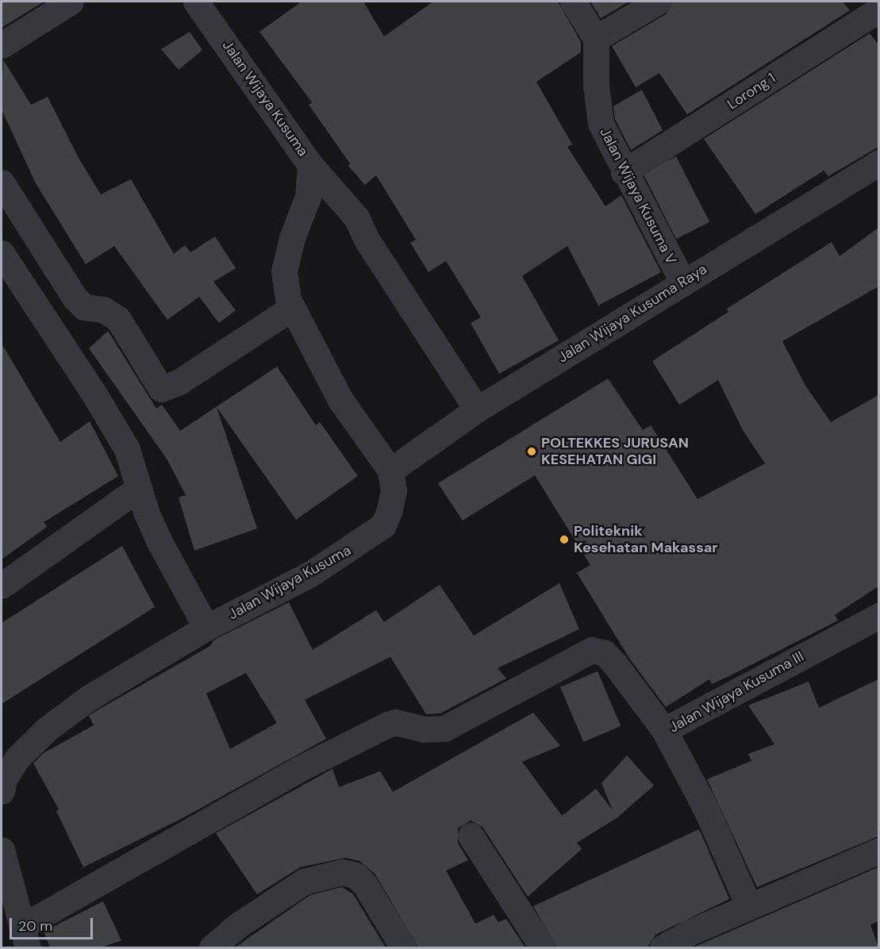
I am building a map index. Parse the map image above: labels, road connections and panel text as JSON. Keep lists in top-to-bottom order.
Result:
{
  "streets": {
    "street": [
      "Lorong 1",
      "Jalan Wijaya Kusuma",
      "Jalan Wijaya Kusuma V",
      "Jalan Wijaya Kusuma Raya",
      "Jalan Wijaya Kusuma III"
    ]
  },
  "crossings": [
    ["Lorong 1", "Jalan Wijaya Kusuma V"],
    ["Jalan Wijaya Kusuma", "Jalan Wijaya Kusuma Raya"],
    ["Jalan Wijaya Kusuma V", "Jalan Wijaya Kusuma Raya"]
  ],
  "places": ["POLTEKKES JURUSAN KESEHATAN GIGI", "Politeknik Kesehatan Makassar"],
  "scale_bar": "20 m"
}
